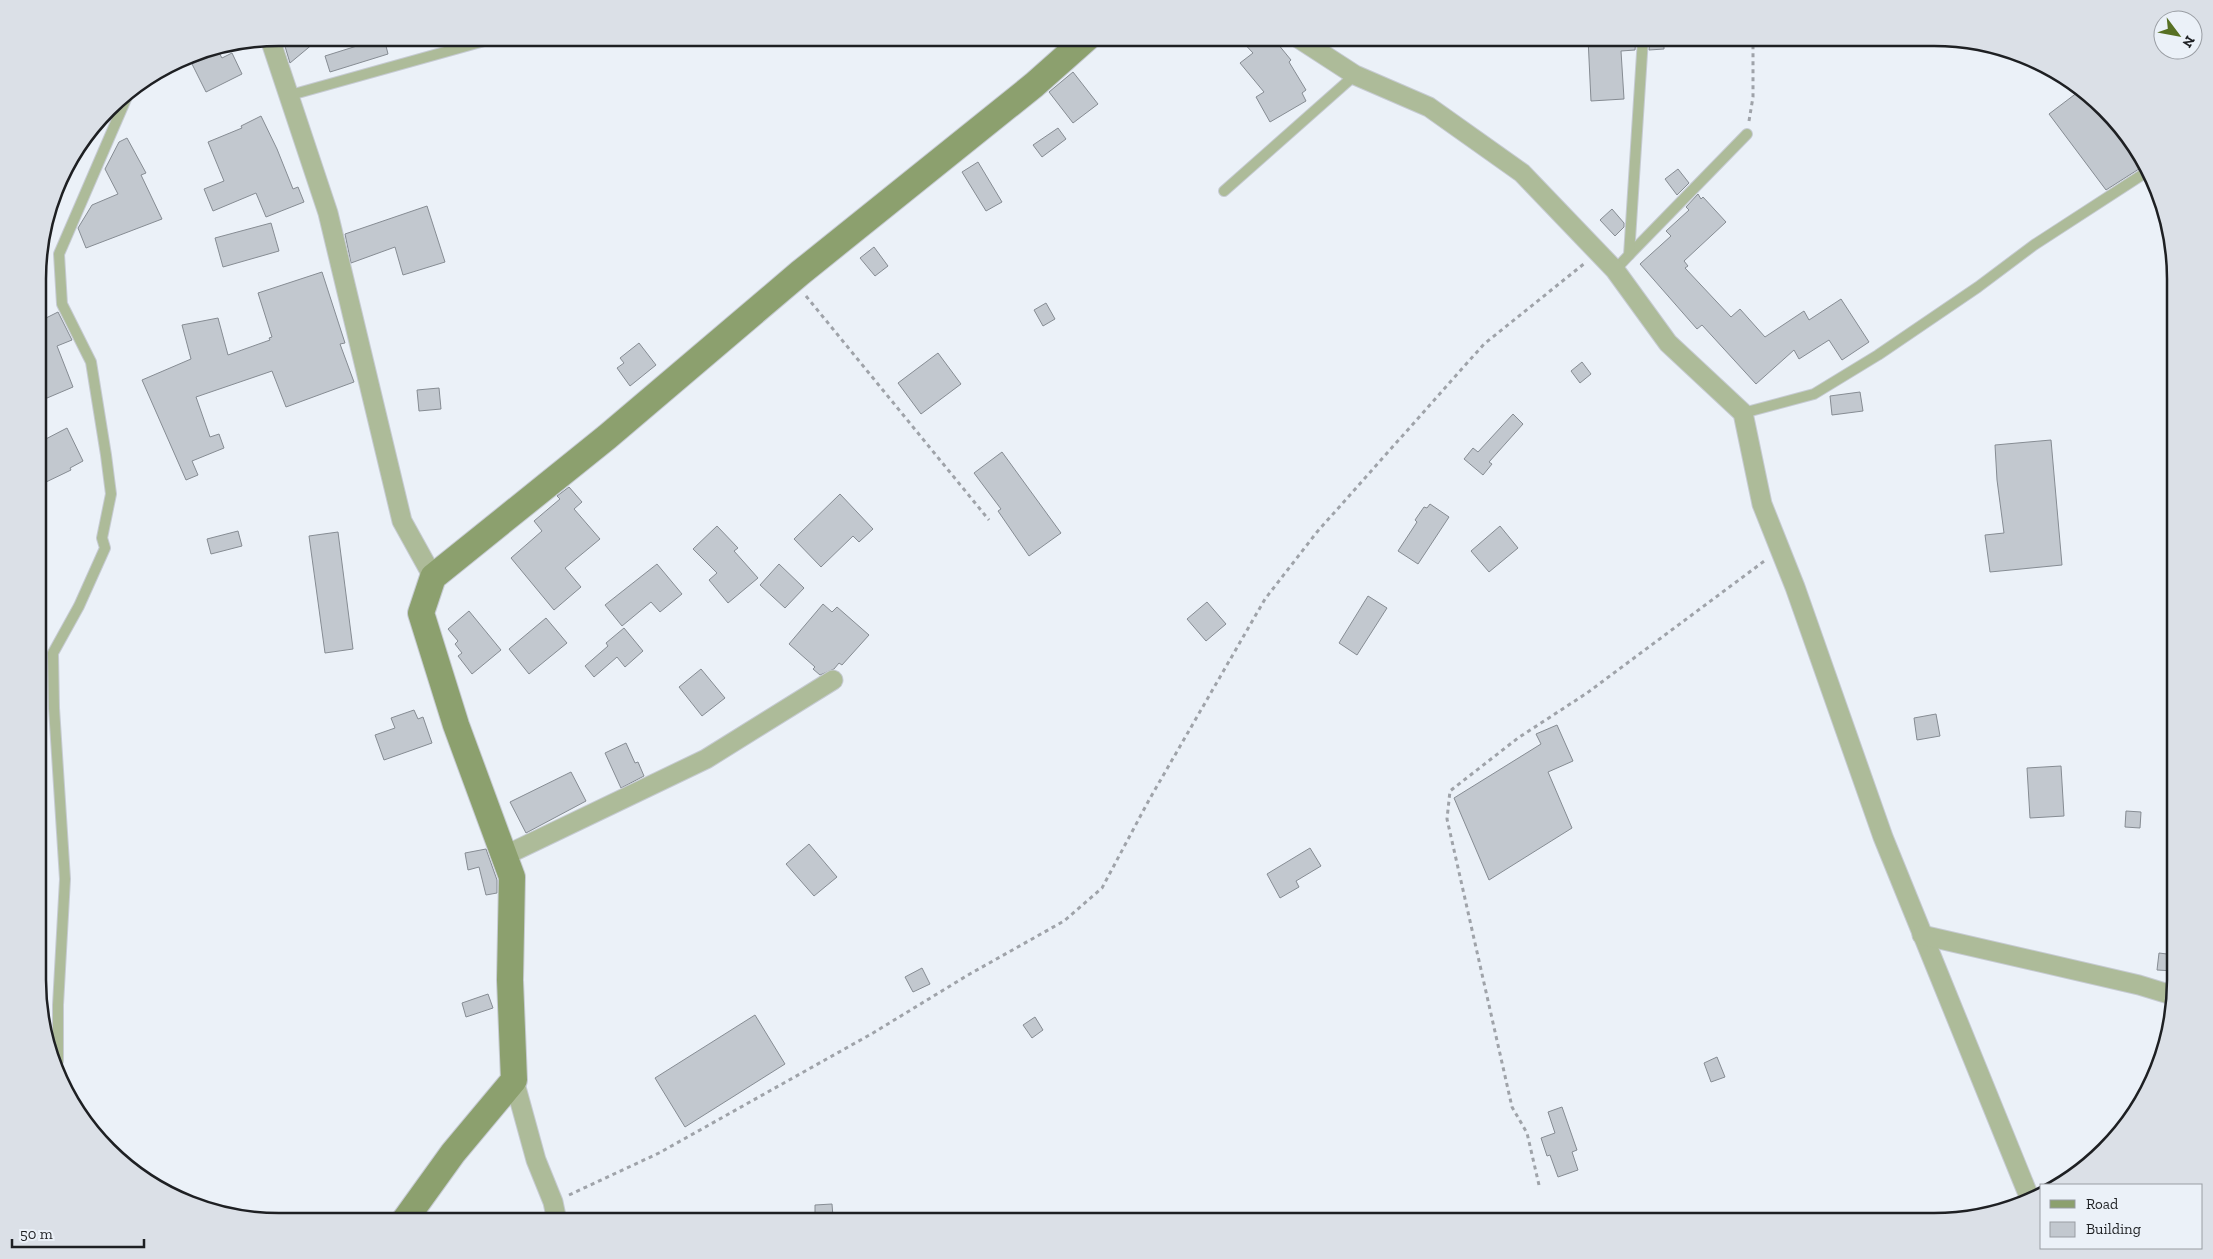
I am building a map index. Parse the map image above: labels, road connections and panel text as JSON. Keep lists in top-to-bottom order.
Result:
{
  "legend": ["Road", "Building"],
  "scale_bar": "50 m",
  "north": "bottom right"
}
